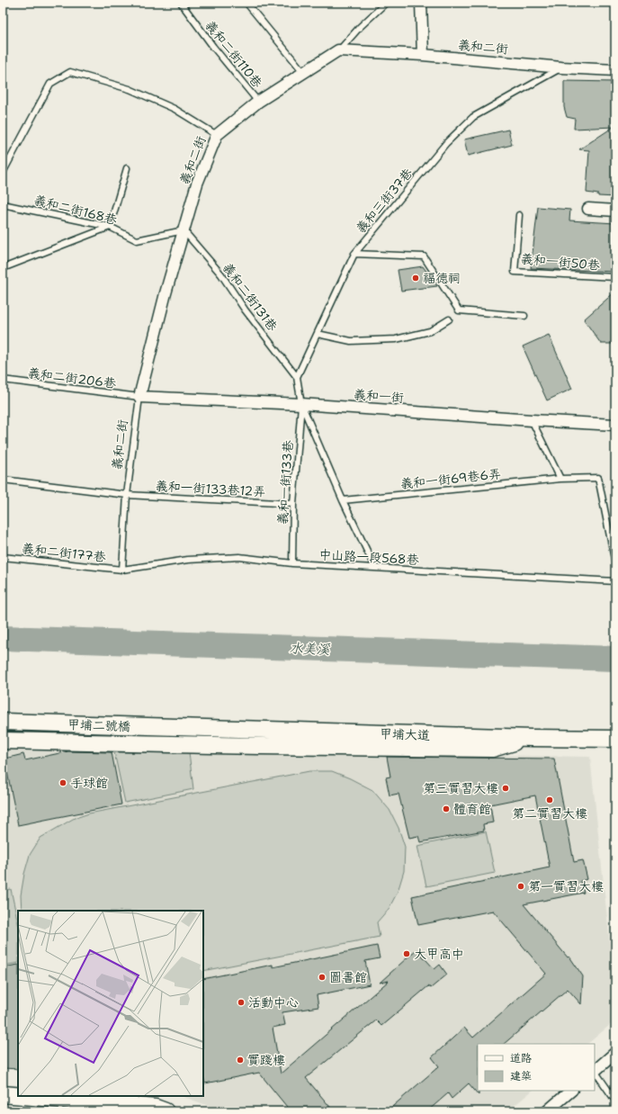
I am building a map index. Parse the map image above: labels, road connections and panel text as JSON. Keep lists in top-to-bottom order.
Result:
{
  "streets": {
    "street": [
      "義和二街",
      "義和一街",
      "甲埔二號橋",
      "甲埔大道"
    ],
    "lane": [
      "義和二街110巷",
      "義和三街37巷",
      "義和二街168巷",
      "義和一街50巷",
      "義和二街131巷",
      "義和二街206巷",
      "義和一街69巷6弄",
      "義和一街133巷",
      "義和一街133巷12弄",
      "義和二街177巷",
      "中山路一段568巷"
    ]
  },
  "crossings": [
    ["義和二街", "義和二街110巷"],
    ["義和二街", "義和三街37巷"],
    ["義和二街", "義和二街168巷"],
    ["義和二街", "義和二街131巷"],
    ["義和二街", "義和二街206巷"],
    ["義和二街", "義和一街"],
    ["義和二街", "義和一街133巷12弄"],
    ["義和二街", "義和二街177巷"],
    ["義和二街", "中山路一段568巷"],
    ["義和三街37巷", "義和二街131巷"],
    ["義和二街168巷", "義和二街131巷"],
    ["義和二街206巷", "義和一街"],
    ["義和一街", "義和一街133巷"],
    ["義和一街133巷", "義和一街133巷12弄"],
    ["義和一街133巷", "中山路一段568巷"],
    ["義和二街177巷", "中山路一段568巷"],
    ["甲埔二號橋", "甲埔大道"]
  ],
  "water": ["水美溪"],
  "places": [
    "福德祠",
    "手球館",
    "第三實習大樓",
    "第二實習大樓",
    "體育館",
    "第一實習大樓",
    "大甲高中",
    "圖書館",
    "活動中心",
    "實踐樓"
  ],
  "legend": ["道路", "建築"]
}
